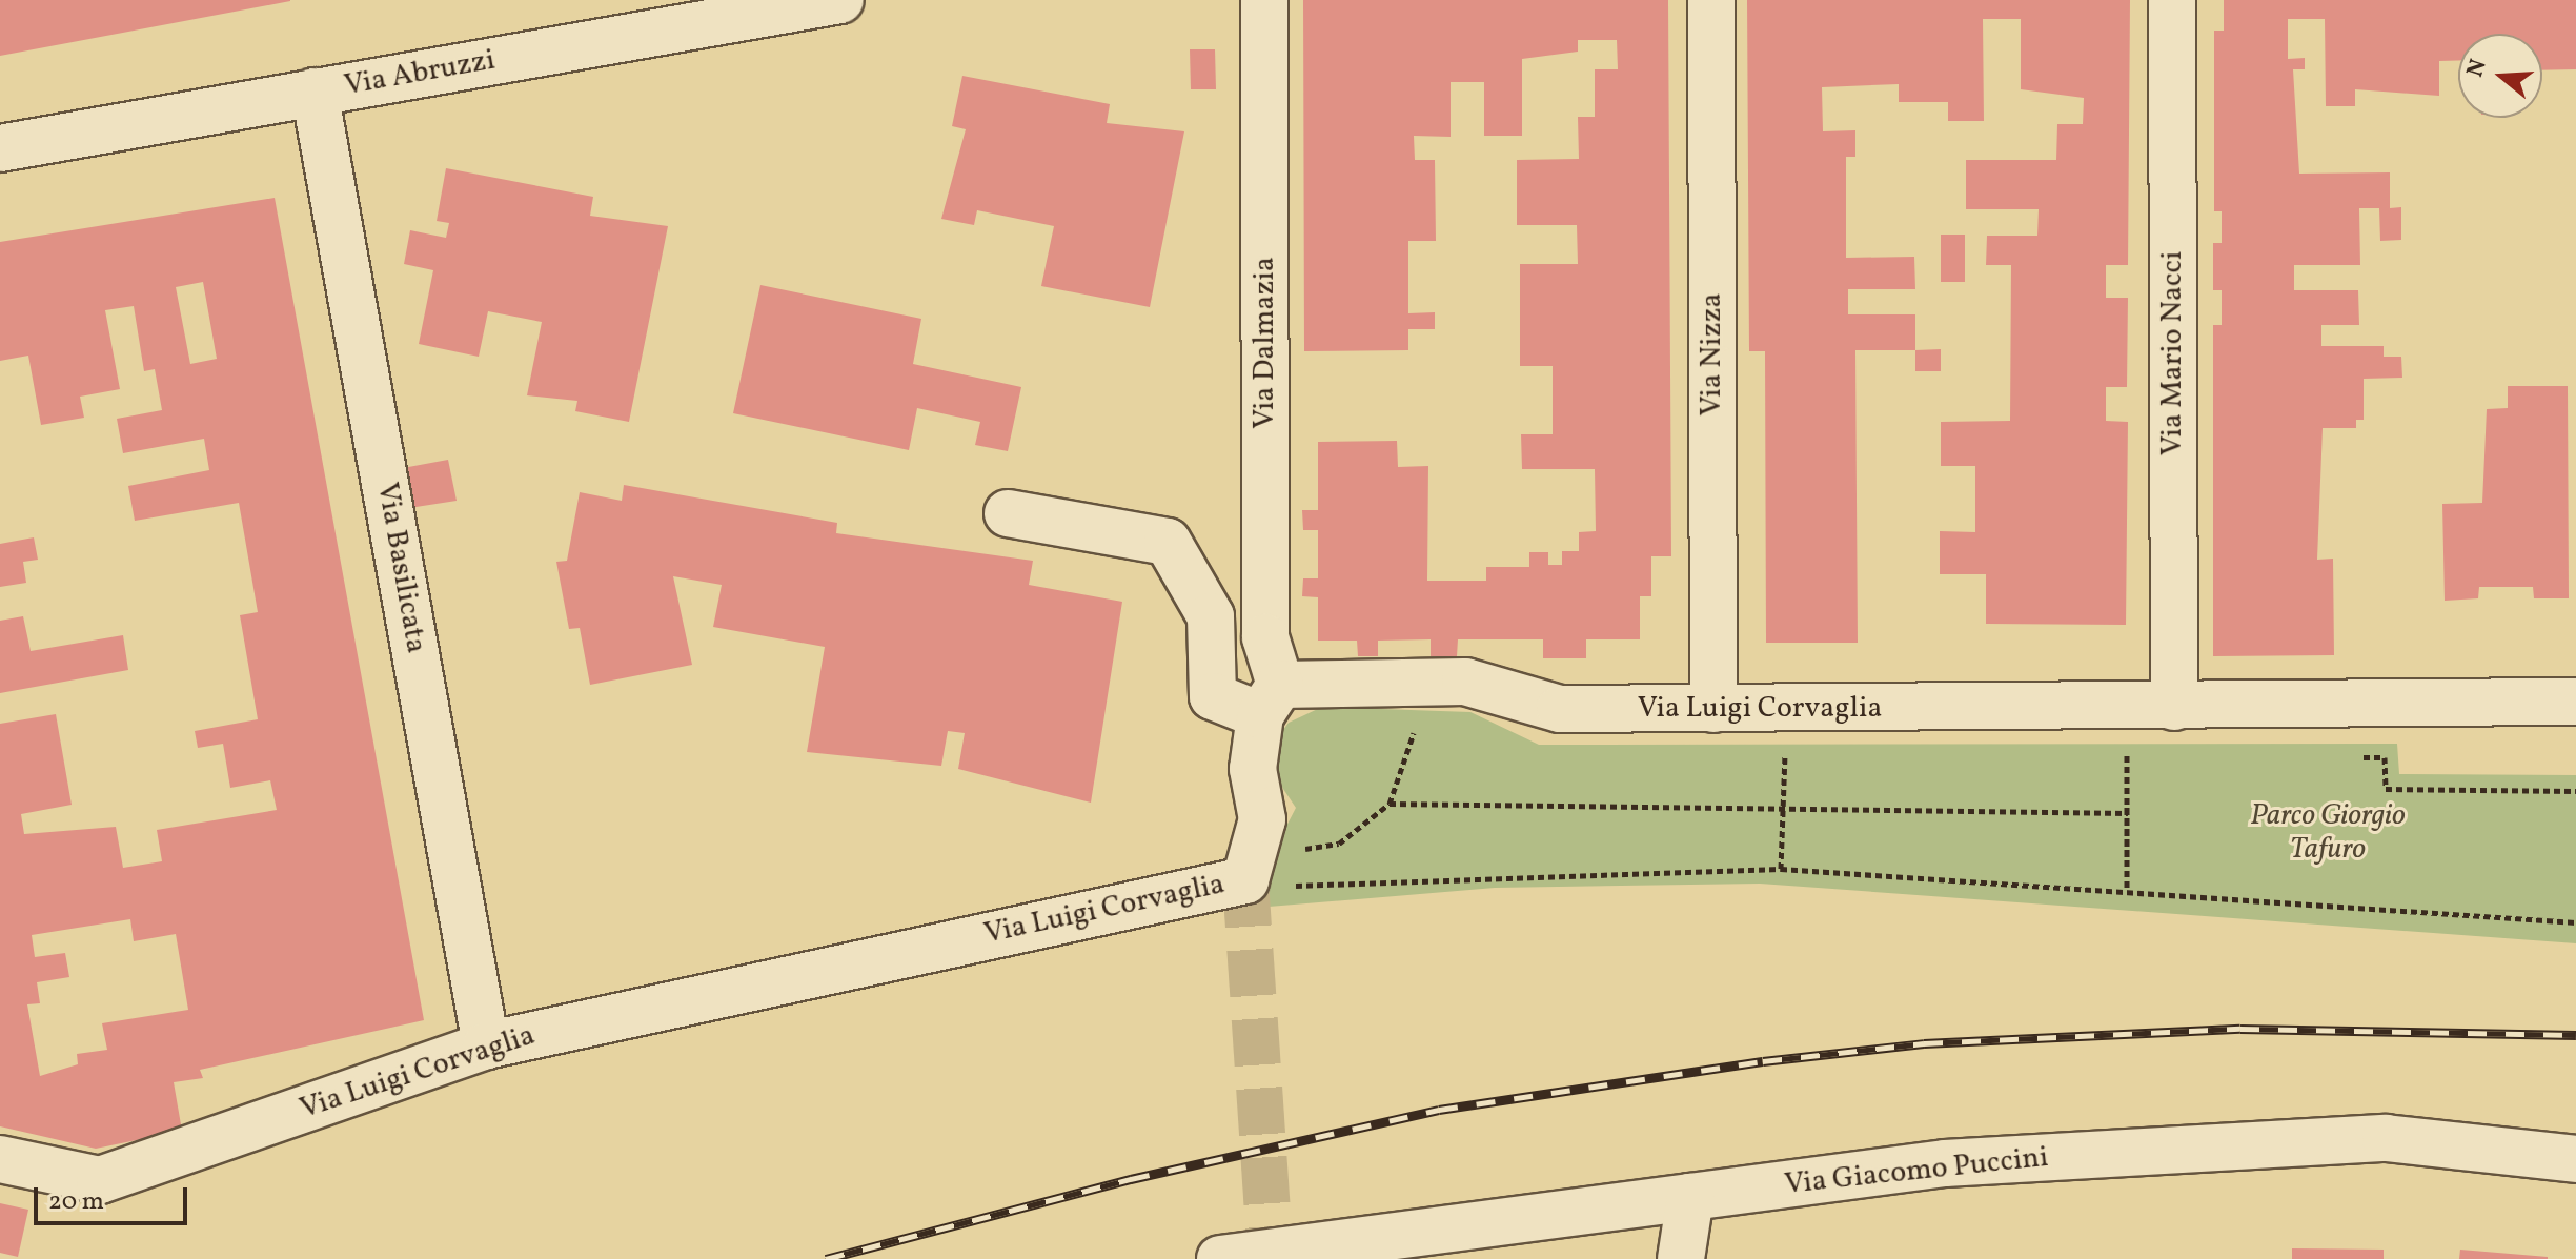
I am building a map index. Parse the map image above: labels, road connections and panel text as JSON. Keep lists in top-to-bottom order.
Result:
{
  "streets": {
    "street": [
      "Via Abruzzi",
      "Via Dalmazia",
      "Via Mario Nacci",
      "Via Nizza",
      "Via Basilicata",
      "Via Luigi Corvaglia",
      "Via Giacomo Puccini"
    ]
  },
  "crossings": [
    ["Via Abruzzi", "Via Basilicata"],
    ["Via Dalmazia", "Via Luigi Corvaglia"],
    ["Via Mario Nacci", "Via Luigi Corvaglia"],
    ["Via Nizza", "Via Luigi Corvaglia"],
    ["Via Basilicata", "Via Luigi Corvaglia"]
  ],
  "parks": ["Parco Giorgio Tafuro"],
  "scale_bar": "20 m",
  "north": "left"
}
